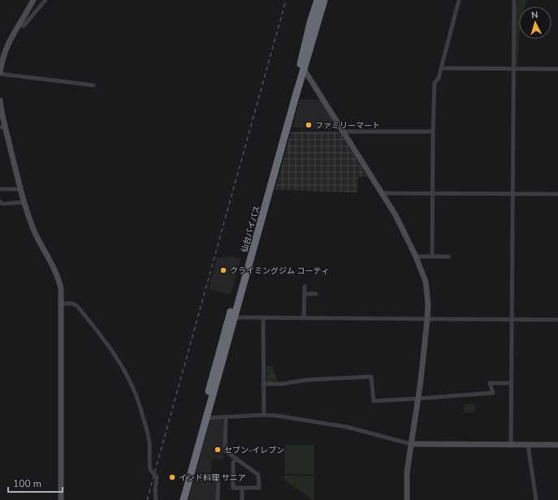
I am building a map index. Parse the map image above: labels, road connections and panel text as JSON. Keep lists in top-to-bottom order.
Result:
{
  "streets": {
    "highway": ["仙台バイパス"]
  },
  "places": [
    "ファミリーマート",
    "クライミングジム コーティ",
    "セブン-イレブン",
    "インド料理 サニア"
  ],
  "scale_bar": "100 m",
  "north": "top"
}
